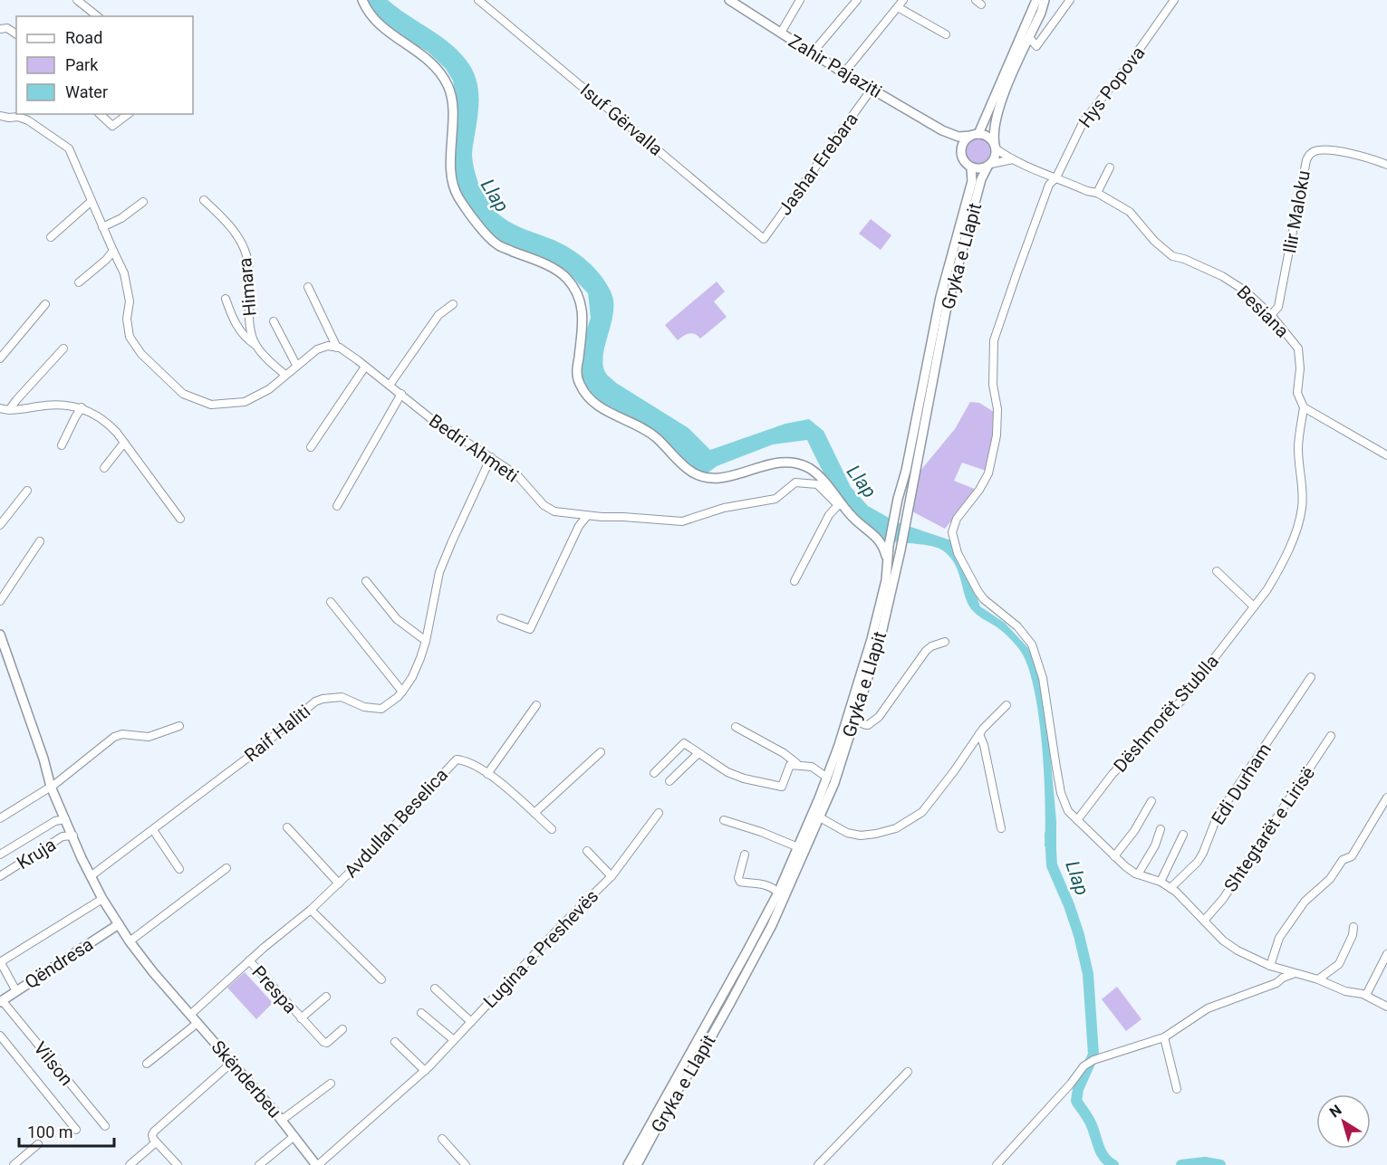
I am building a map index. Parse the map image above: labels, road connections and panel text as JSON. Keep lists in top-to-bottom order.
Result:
{
  "streets": {
    "main road": [
      "Zahir Pajaziti",
      "Gryka e Llapit",
      "Qëndresa",
      "Skënderbeu"
    ],
    "street": [
      "Hys Popova",
      "Isuf Gërvalla",
      "Jashar Erebara",
      "Ilir Maloku",
      "Himara",
      "Besiana",
      "Bedri Ahmeti",
      "Dëshmorët Stublla",
      "Raif Haliti",
      "Edi Durham",
      "Avdullah Beselica",
      "Shtegtarët e Lirisë",
      "Kruja",
      "Lugina e Preshevës",
      "Prespa",
      "Vilson"
    ]
  },
  "crossings": [
    ["Zahir Pajaziti", "Jashar Erebara"],
    ["Zahir Pajaziti", "Gryka e Llapit"],
    ["Zahir Pajaziti", "Besiana"],
    ["Hys Popova", "Besiana"],
    ["Hys Popova", "Dëshmorët Stublla"],
    ["Isuf Gërvalla", "Jashar Erebara"],
    ["Ilir Maloku", "Besiana"],
    ["Gryka e Llapit", "Besiana"],
    ["Besiana", "Dëshmorët Stublla"],
    ["Bedri Ahmeti", "Raif Haliti"],
    ["Raif Haliti", "Skënderbeu"],
    ["Avdullah Beselica", "Prespa"],
    ["Avdullah Beselica", "Skënderbeu"],
    ["Kruja", "Skënderbeu"],
    ["Lugina e Preshevës", "Skënderbeu"],
    ["Qëndresa", "Vilson"],
    ["Qëndresa", "Skënderbeu"]
  ],
  "water": ["Llap"],
  "legend": ["Road", "Park", "Water"],
  "scale_bar": "100 m",
  "north": "top left"
}
